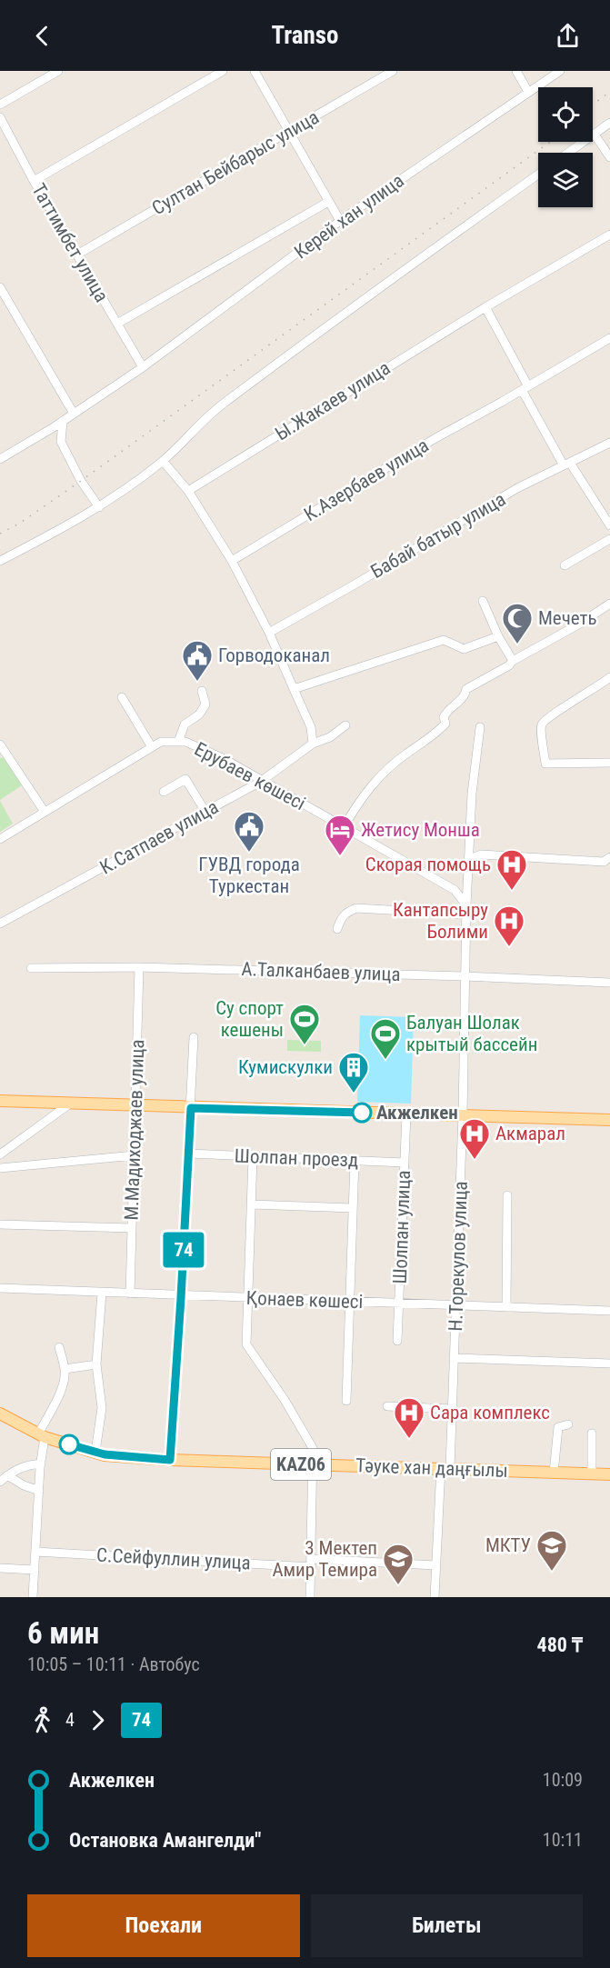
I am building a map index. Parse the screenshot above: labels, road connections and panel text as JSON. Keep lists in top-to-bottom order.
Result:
{
  "streets": {
    "main road": ["KАZ06", "Тәуке хан даңғылы"],
    "street": [
      "Султан Бейбарыс улица",
      "Керей хан улица",
      "Таттимбет улица",
      "Ы.Жакаев улица",
      "К.Азербаев улица",
      "Бабай батыр улица",
      "Ерубаев көшесі",
      "К.Сатпаев улица",
      "А.Талканбаев улица",
      "М.Мадиходжаев улица",
      "Шолпан проезд",
      "Шолпан улица",
      "Н.Торекулов улица",
      "Қонаев көшесі",
      "С.Сейфуллин улица"
    ]
  },
  "crossings": [
    ["Султан Бейбарыс улица", "Таттимбет улица"],
    ["Керей хан улица", "Таттимбет улица"],
    ["Ерубаев көшесі", "К.Сатпаев улица"],
    ["Ерубаев көшесі", "Н.Торекулов улица"],
    ["А.Талканбаев улица", "М.Мадиходжаев улица"],
    ["А.Талканбаев улица", "Н.Торекулов улица"],
    ["М.Мадиходжаев улица", "Қонаев көшесі"],
    ["Шолпан проезд", "Шолпан улица"],
    ["Шолпан улица", "Қонаев көшесі"],
    ["Н.Торекулов улица", "Қонаев көшесі"],
    ["Н.Торекулов улица", "Тәуке хан даңғылы"],
    ["Н.Торекулов улица", "С.Сейфуллин улица"]
  ],
  "places": {
    "mosque": ["Мечеть"],
    "public building": ["Горводоканал", "ГУВД города Туркестан"],
    "hotel": ["Жетису Монша"],
    "hospital": [
      "Скорая помощь",
      "Кантапсыру Болими",
      "Акмарал",
      "Сара комплекс"
    ],
    "sports": ["Су спорт кешены", "Балуан Шолак крытый бассейн"],
    "building": ["Кумискулки"],
    "other": ["Акжелкен"],
    "school or university": ["МКТУ", "3 Мектеп Амир Темира"]
  },
  "lines": ["bus line 74"],
  "page": {
    "header": "Transo",
    "on_map": "74",
    "heading": ["6 мин", "10:05 – 10:11 · Автобус", "480 ₸"],
    "legs": ["4", "74"],
    "list": [
      {
        "name": "Акжелкен",
        "value": "10:09"
      },
      {
        "name": "Остановка Амангелди\"",
        "value": "10:11"
      }
    ],
    "buttons": ["Поехали", "Билеты"]
  }
}
